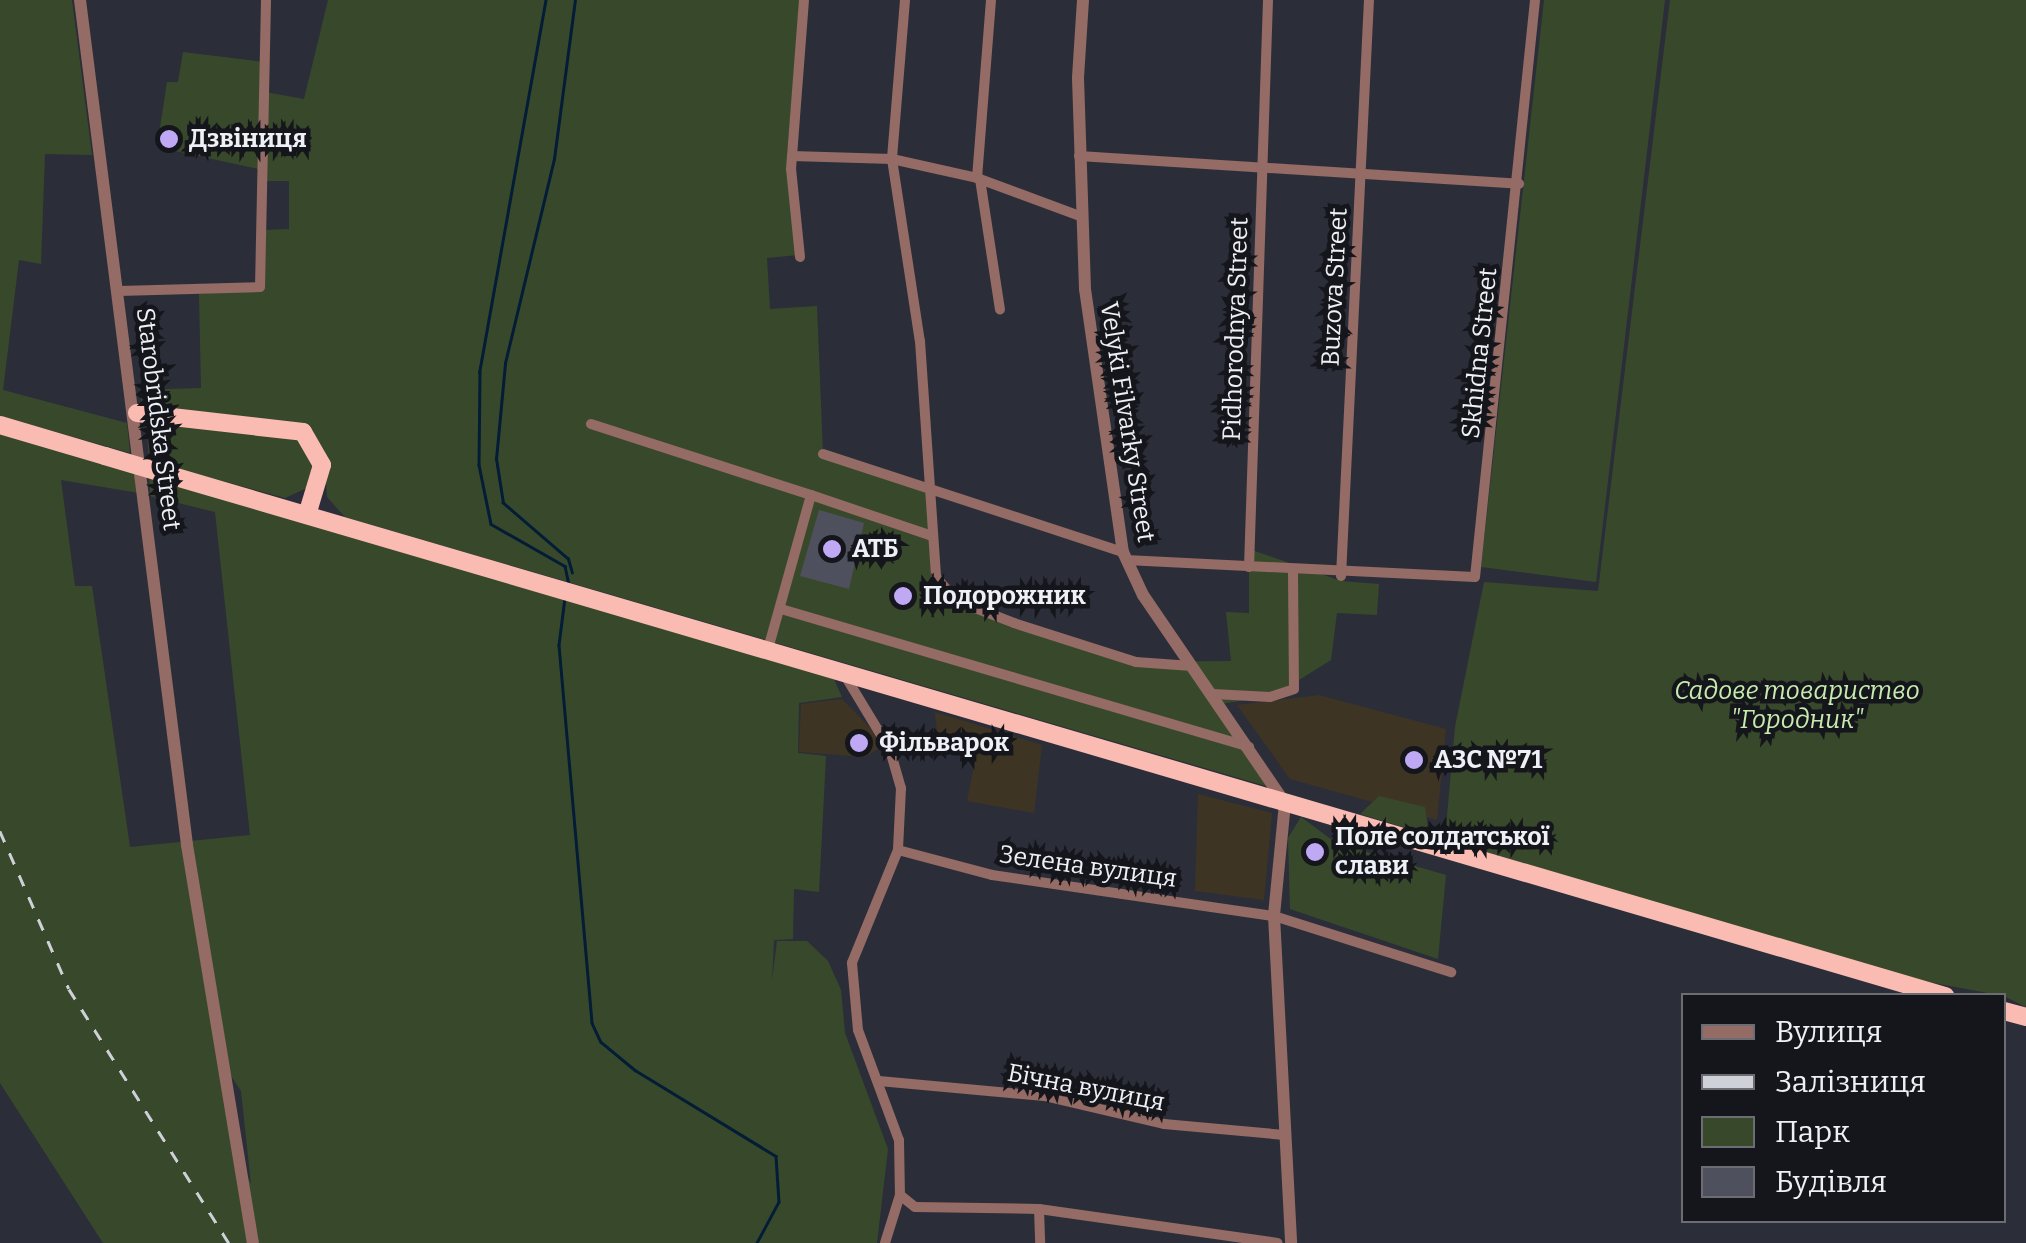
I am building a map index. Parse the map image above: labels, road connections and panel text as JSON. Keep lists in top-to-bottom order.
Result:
{
  "streets": {
    "street": [
      "Buzova Street",
      "Pidhorodnya Street",
      "Skhidna Street",
      "Starobridska Street",
      "Velyki Filvarky Street",
      "Зелена вулиця",
      "Бічна вулиця"
    ]
  },
  "crossings": [
    ["Buzova Street", "Skhidna Street"]
  ],
  "parks": ["Садове товариство \"Городник\""],
  "places": [
    "Дзвіниця",
    "АТБ",
    "Подорожник",
    "Фільварок",
    "АЗС №71",
    "Поле солдатської слави"
  ],
  "legend": [
    "Вулиця",
    "Залізниця",
    "Парк",
    "Будівля"
  ]
}
